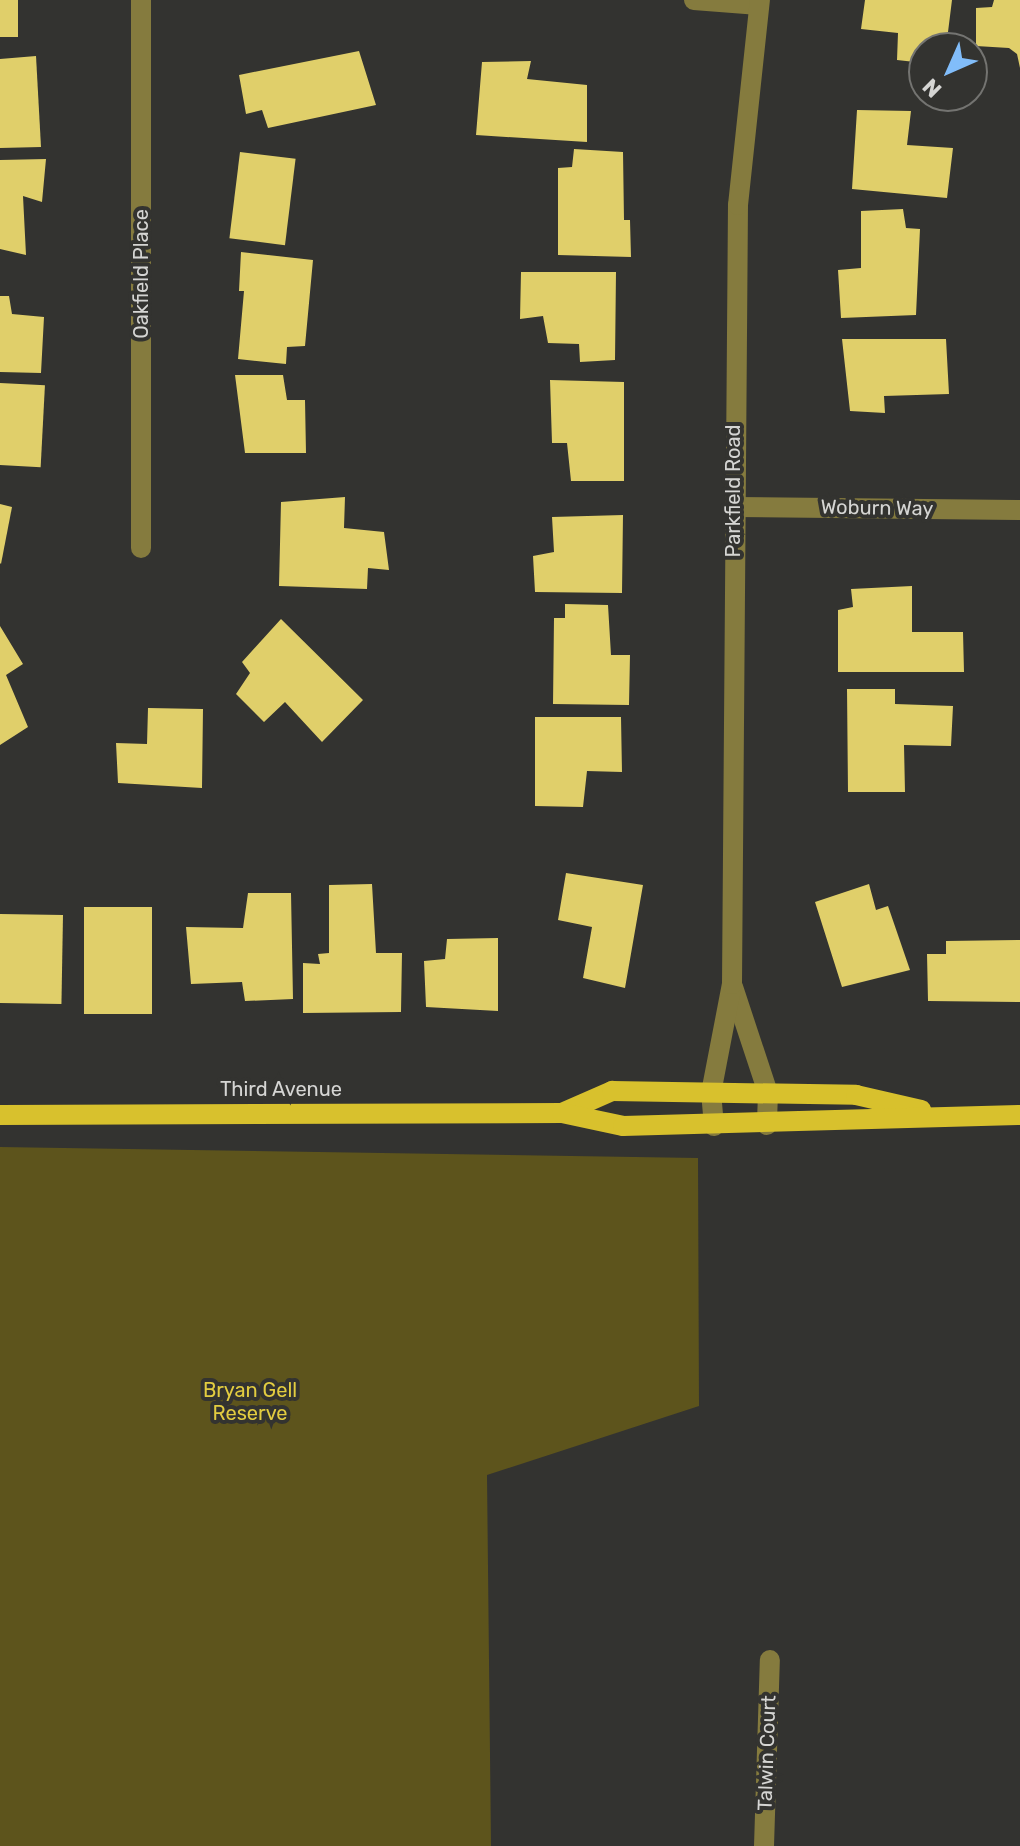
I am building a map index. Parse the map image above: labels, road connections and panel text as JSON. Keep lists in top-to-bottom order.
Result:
{
  "streets": {
    "main road": ["Third Avenue"],
    "street": [
      "Oakfield Place",
      "Parkfield Road",
      "Woburn Way",
      "Talwin Court"
    ]
  },
  "crossings": [
    ["Parkfield Road", "Woburn Way"],
    ["Parkfield Road", "Third Avenue"]
  ],
  "parks": ["Bryan Gell Reserve"],
  "north": "bottom left"
}
